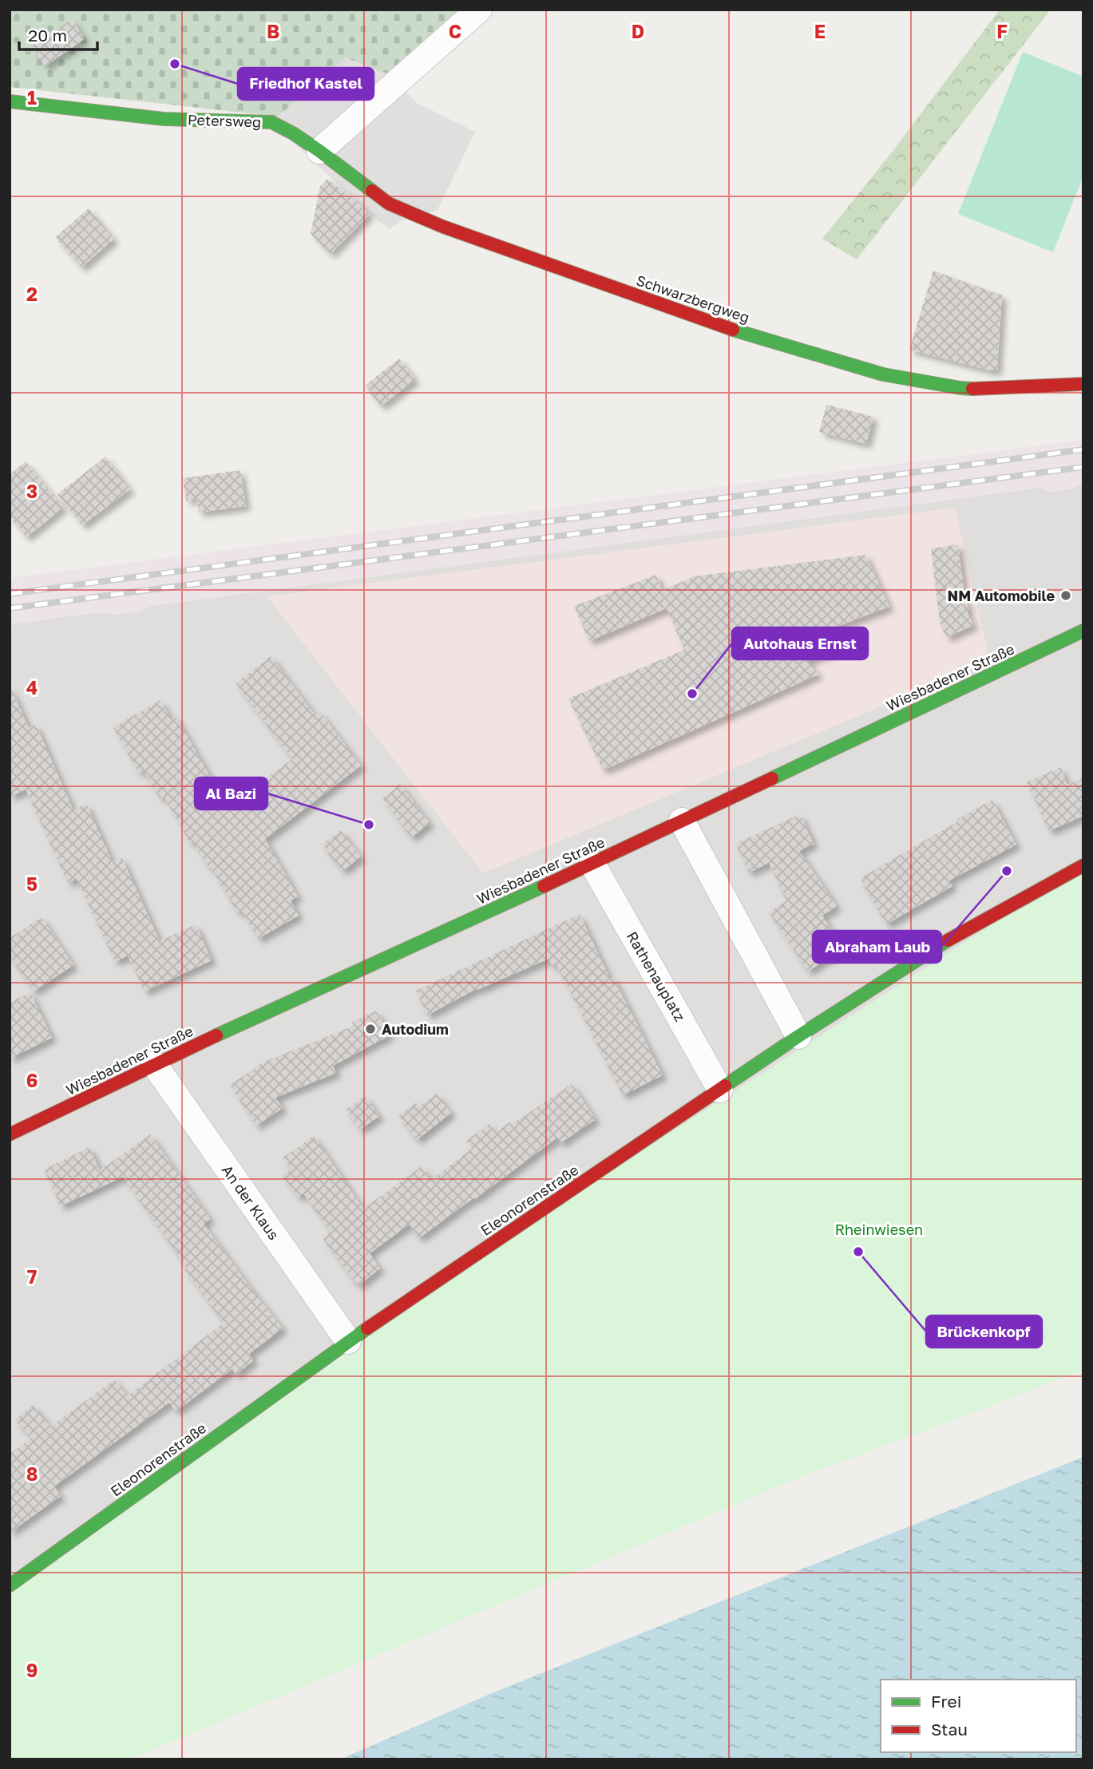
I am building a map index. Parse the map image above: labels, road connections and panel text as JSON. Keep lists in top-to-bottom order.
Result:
{
  "streets": {
    "street": [
      "Petersweg",
      "Schwarzbergweg",
      "Wiesbadener Straße",
      "Rathenauplatz",
      "Eleonorenstraße",
      "An der Klaus"
    ]
  },
  "crossings": [
    ["Petersweg", "Schwarzbergweg"],
    ["Wiesbadener Straße", "Rathenauplatz"],
    ["Wiesbadener Straße", "An der Klaus"],
    ["Rathenauplatz", "Eleonorenstraße"],
    ["Eleonorenstraße", "An der Klaus"]
  ],
  "parks": ["Rheinwiesen"],
  "places": [
    "Friedhof Kastel",
    "NM Automobile",
    "Autohaus Ernst",
    "Al Bazi",
    "Abraham Laub",
    "Autodium",
    "Brückenkopf"
  ],
  "legend": ["Frei", "Stau"],
  "scale_bar": "20 m",
  "grid": {
    "columns": [
      "B",
      "C",
      "D",
      "E",
      "F"
    ],
    "rows": [
      "1",
      "2",
      "3",
      "4",
      "5",
      "6",
      "7",
      "8",
      "9"
    ]
  }
}
